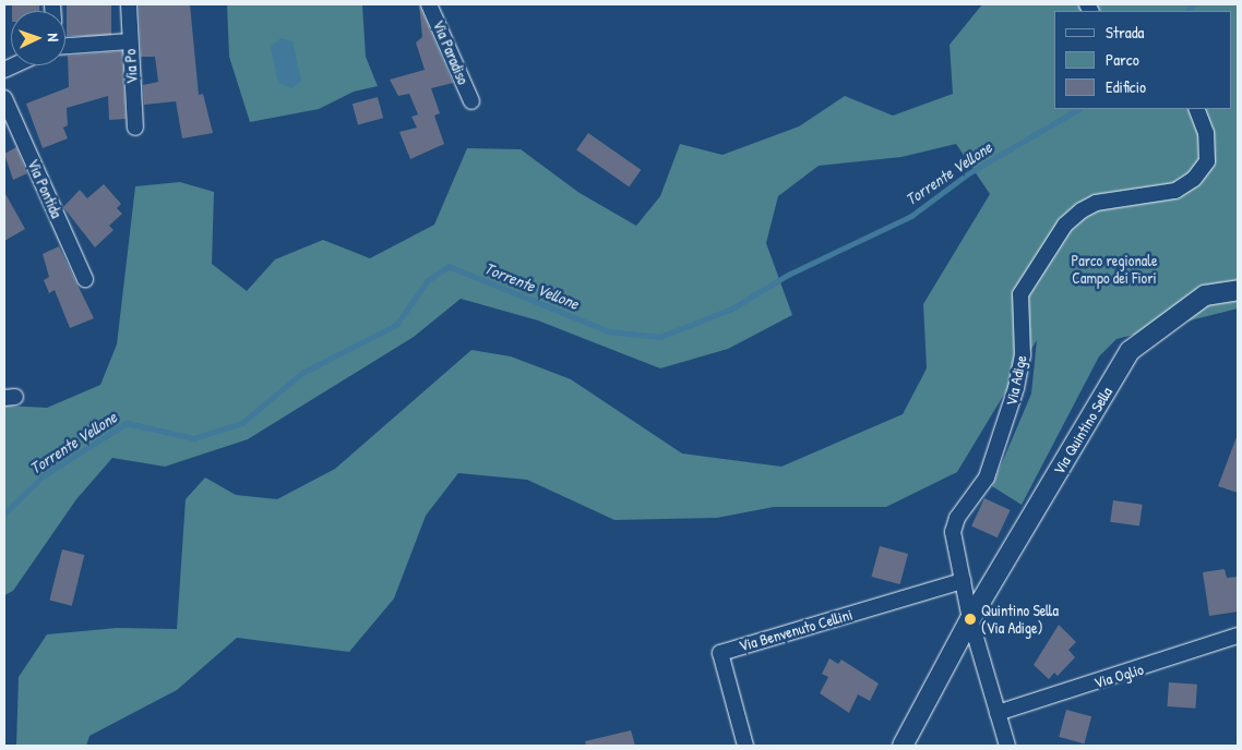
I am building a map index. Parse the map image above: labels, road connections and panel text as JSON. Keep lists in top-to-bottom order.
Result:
{
  "streets": {
    "street": [
      "Via Paradiso",
      "Via Po",
      "Via Pontida",
      "Via Adige",
      "Via Quintino Sella",
      "Via Benvenuto Cellini",
      "Via Oglio"
    ]
  },
  "crossings": [
    ["Via Adige", "Via Quintino Sella"],
    ["Via Adige", "Via Benvenuto Cellini"],
    ["Via Adige", "Via Oglio"]
  ],
  "water": ["Torrente Vellone"],
  "parks": ["Parco regionale Campo dei Fiori"],
  "places": ["Quintino Sella (Via Adige)"],
  "legend": ["Strada", "Parco", "Edificio"],
  "north": "right"
}
